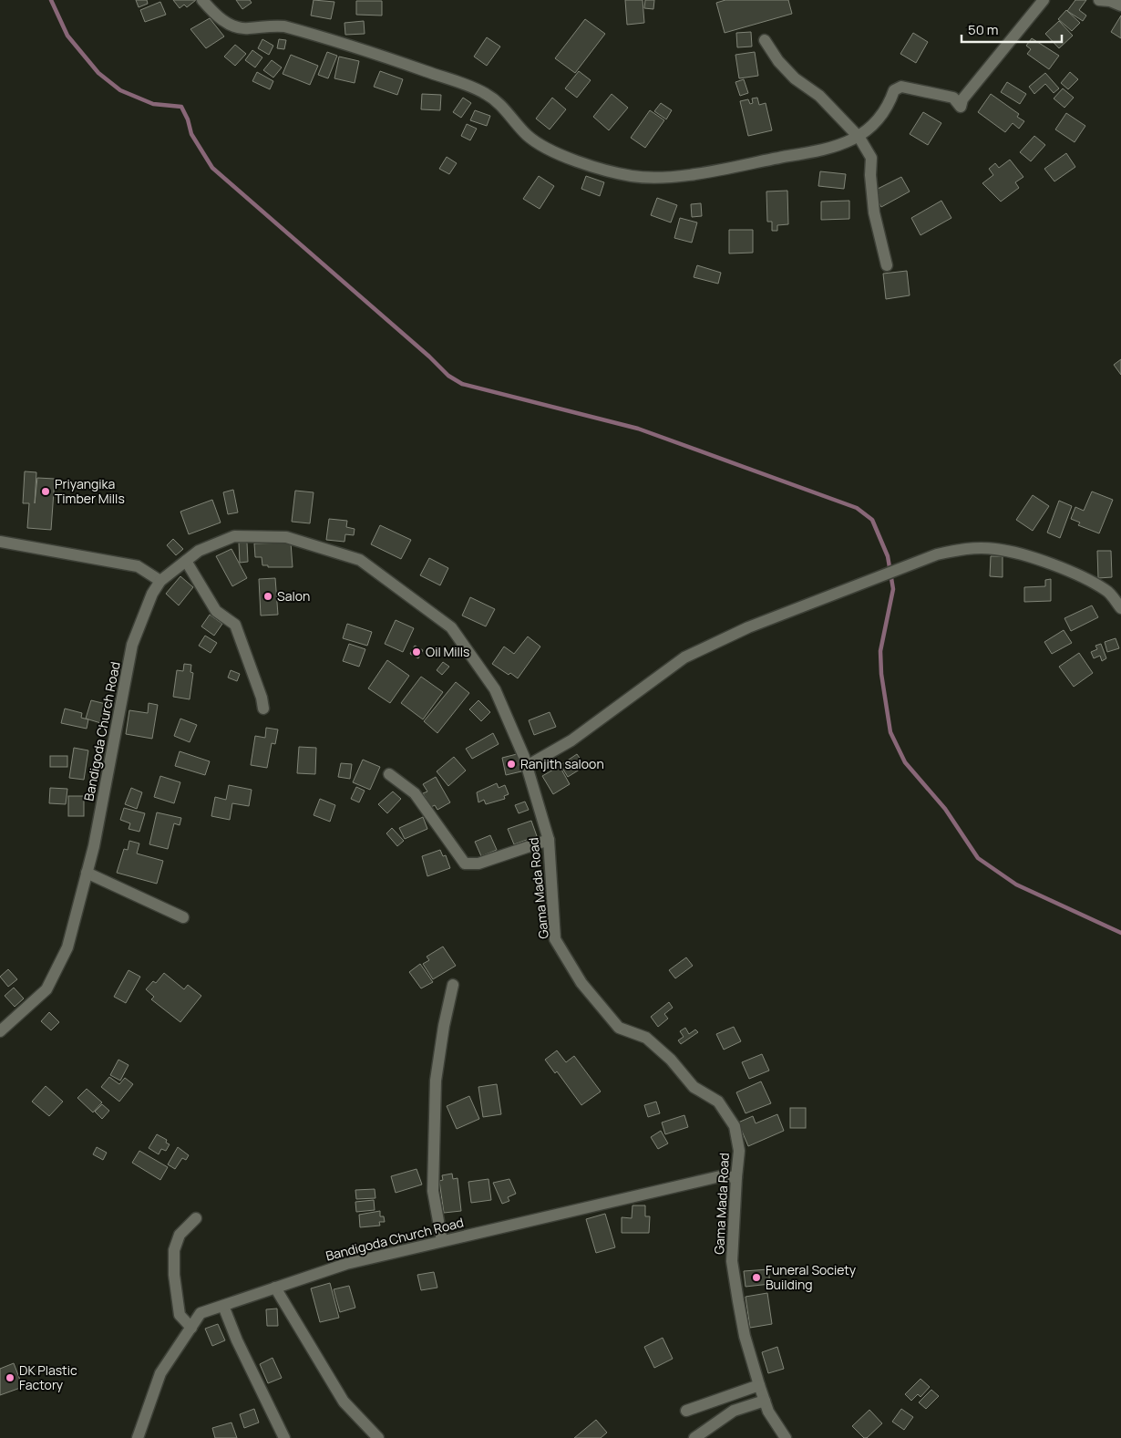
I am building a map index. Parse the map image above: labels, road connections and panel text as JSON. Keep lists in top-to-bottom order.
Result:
{
  "streets": {
    "street": ["Bandigoda Church Road", "Gama Mada Road"]
  },
  "crossings": [
    ["Bandigoda Church Road", "Gama Mada Road"]
  ],
  "places": [
    "Priyangika Timber Mills",
    "Salon",
    "Oil Mills",
    "Ranjith saloon",
    "Funeral Society Building",
    "DK Plastic Factory"
  ],
  "scale_bar": "50 m"
}
